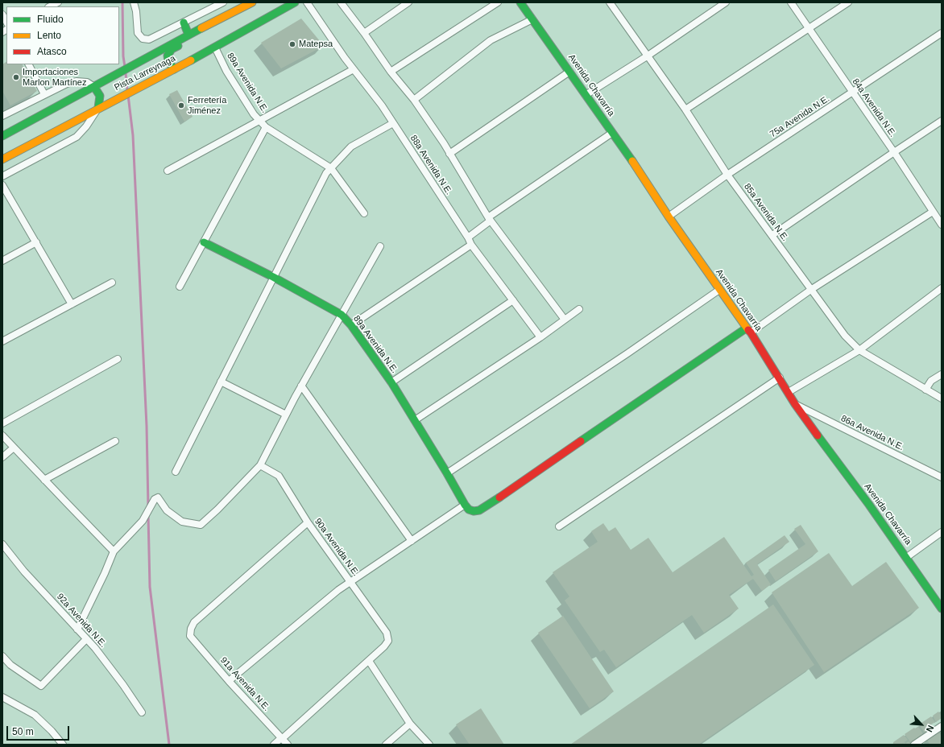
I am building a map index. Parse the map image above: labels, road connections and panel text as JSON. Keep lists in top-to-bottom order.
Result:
{
  "streets": {
    "street": [
      "Pista Larreynaga",
      "89a Avenida N.E.",
      "Avenida Chavarría",
      "84a Avenida N.E.",
      "75a Avenida N.E.",
      "88a Avenida N.E.",
      "85a Avenida N.E.",
      "86a Avenida N.E.",
      "90a Avenida N.E.",
      "92a Avenida N.E.",
      "91a Avenida N.E."
    ]
  },
  "crossings": [
    ["Pista Larreynaga", "89a Avenida N.E."],
    ["Avenida Chavarría", "75a Avenida N.E."],
    ["Avenida Chavarría", "86a Avenida N.E."],
    ["84a Avenida N.E.", "75a Avenida N.E."],
    ["75a Avenida N.E.", "85a Avenida N.E."],
    ["90a Avenida N.E.", "91a Avenida N.E."]
  ],
  "places": ["Matepsa", "Importaciones Marlon Martínez", "Ferretería Jiménez"],
  "legend": ["Fluido", "Lento", "Atasco"],
  "scale_bar": "50 m",
  "north": "bottom right"
}
